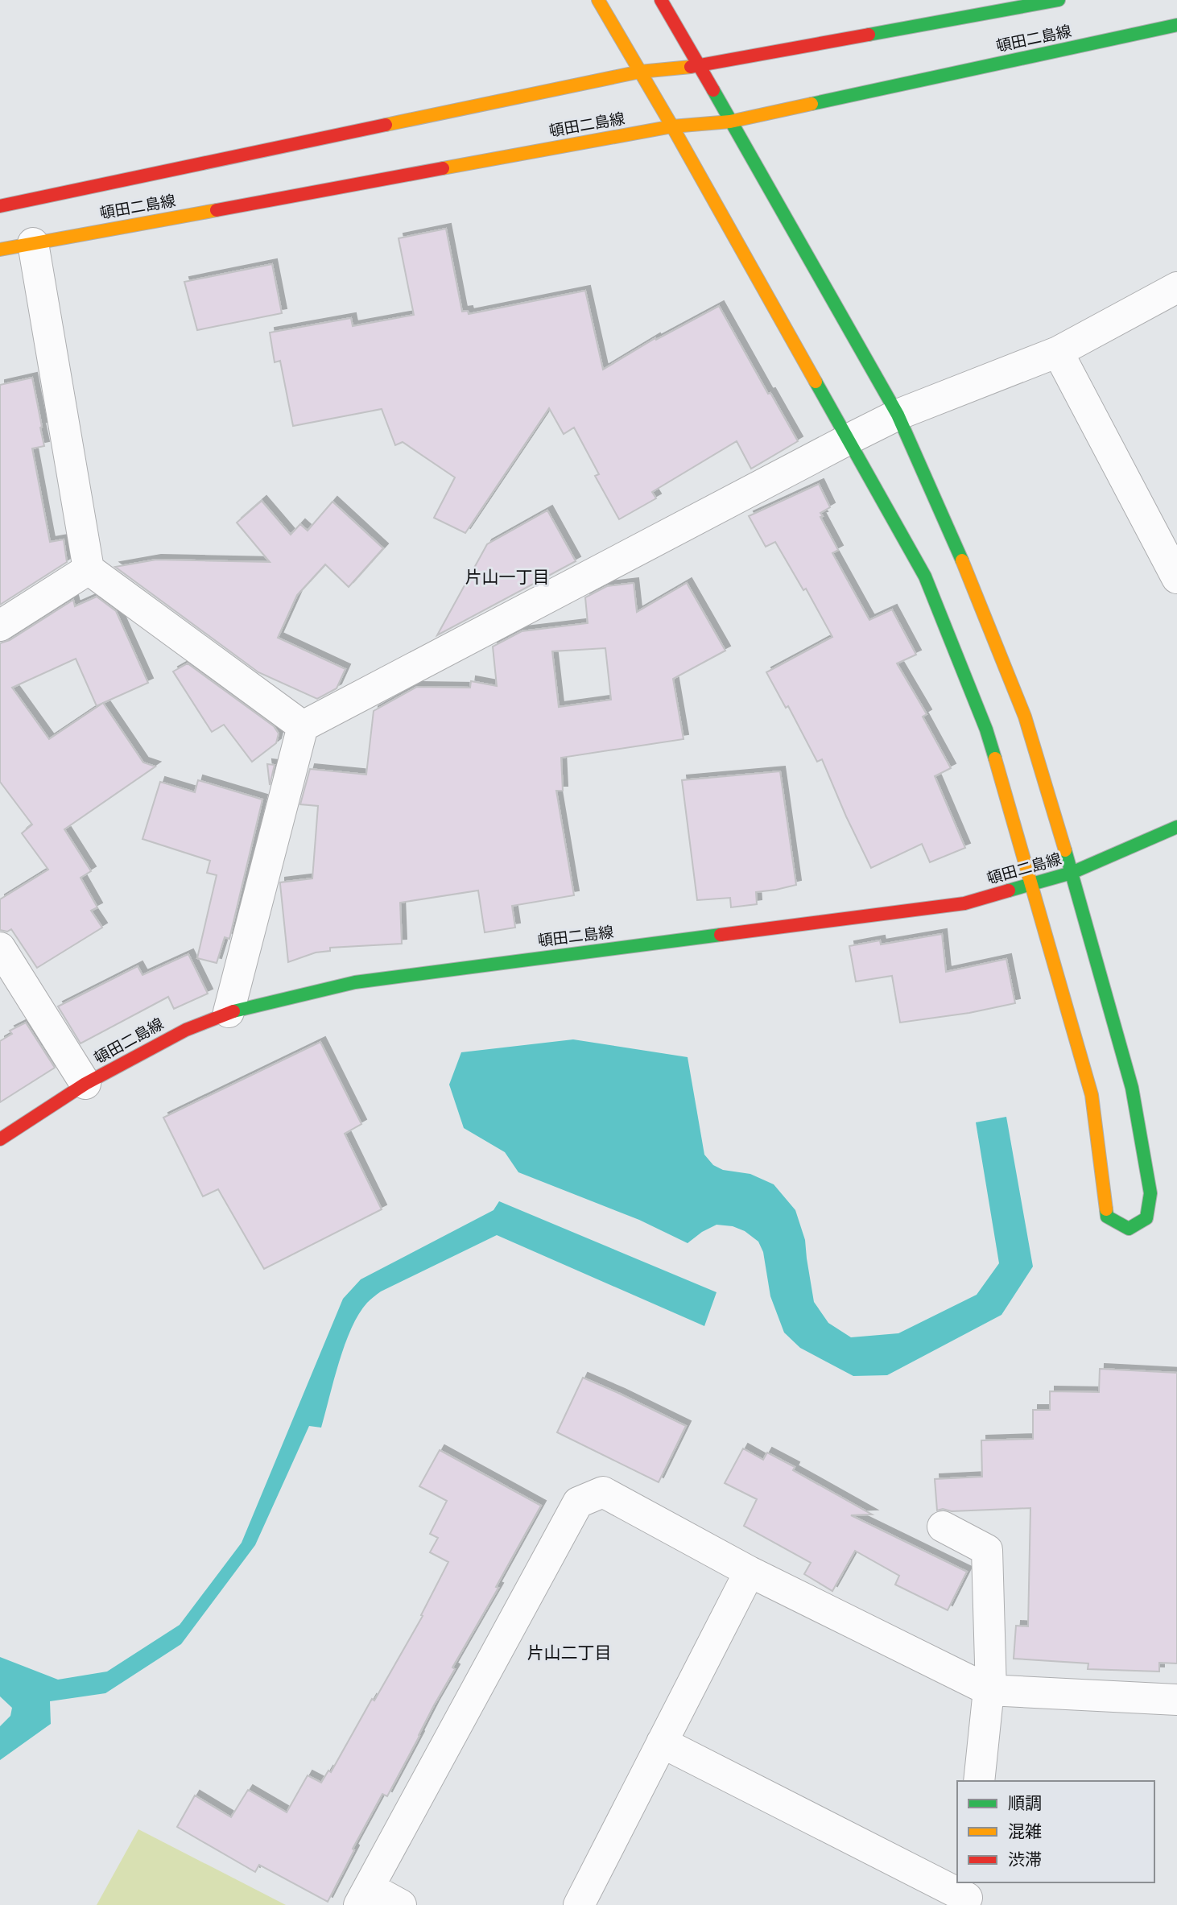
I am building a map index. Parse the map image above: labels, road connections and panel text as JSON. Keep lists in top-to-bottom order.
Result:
{
  "streets": {
    "main road": ["頓田二島線"]
  },
  "districts": ["片山一丁目", "片山二丁目"],
  "legend": ["順調", "混雑", "渋滞"]
}
